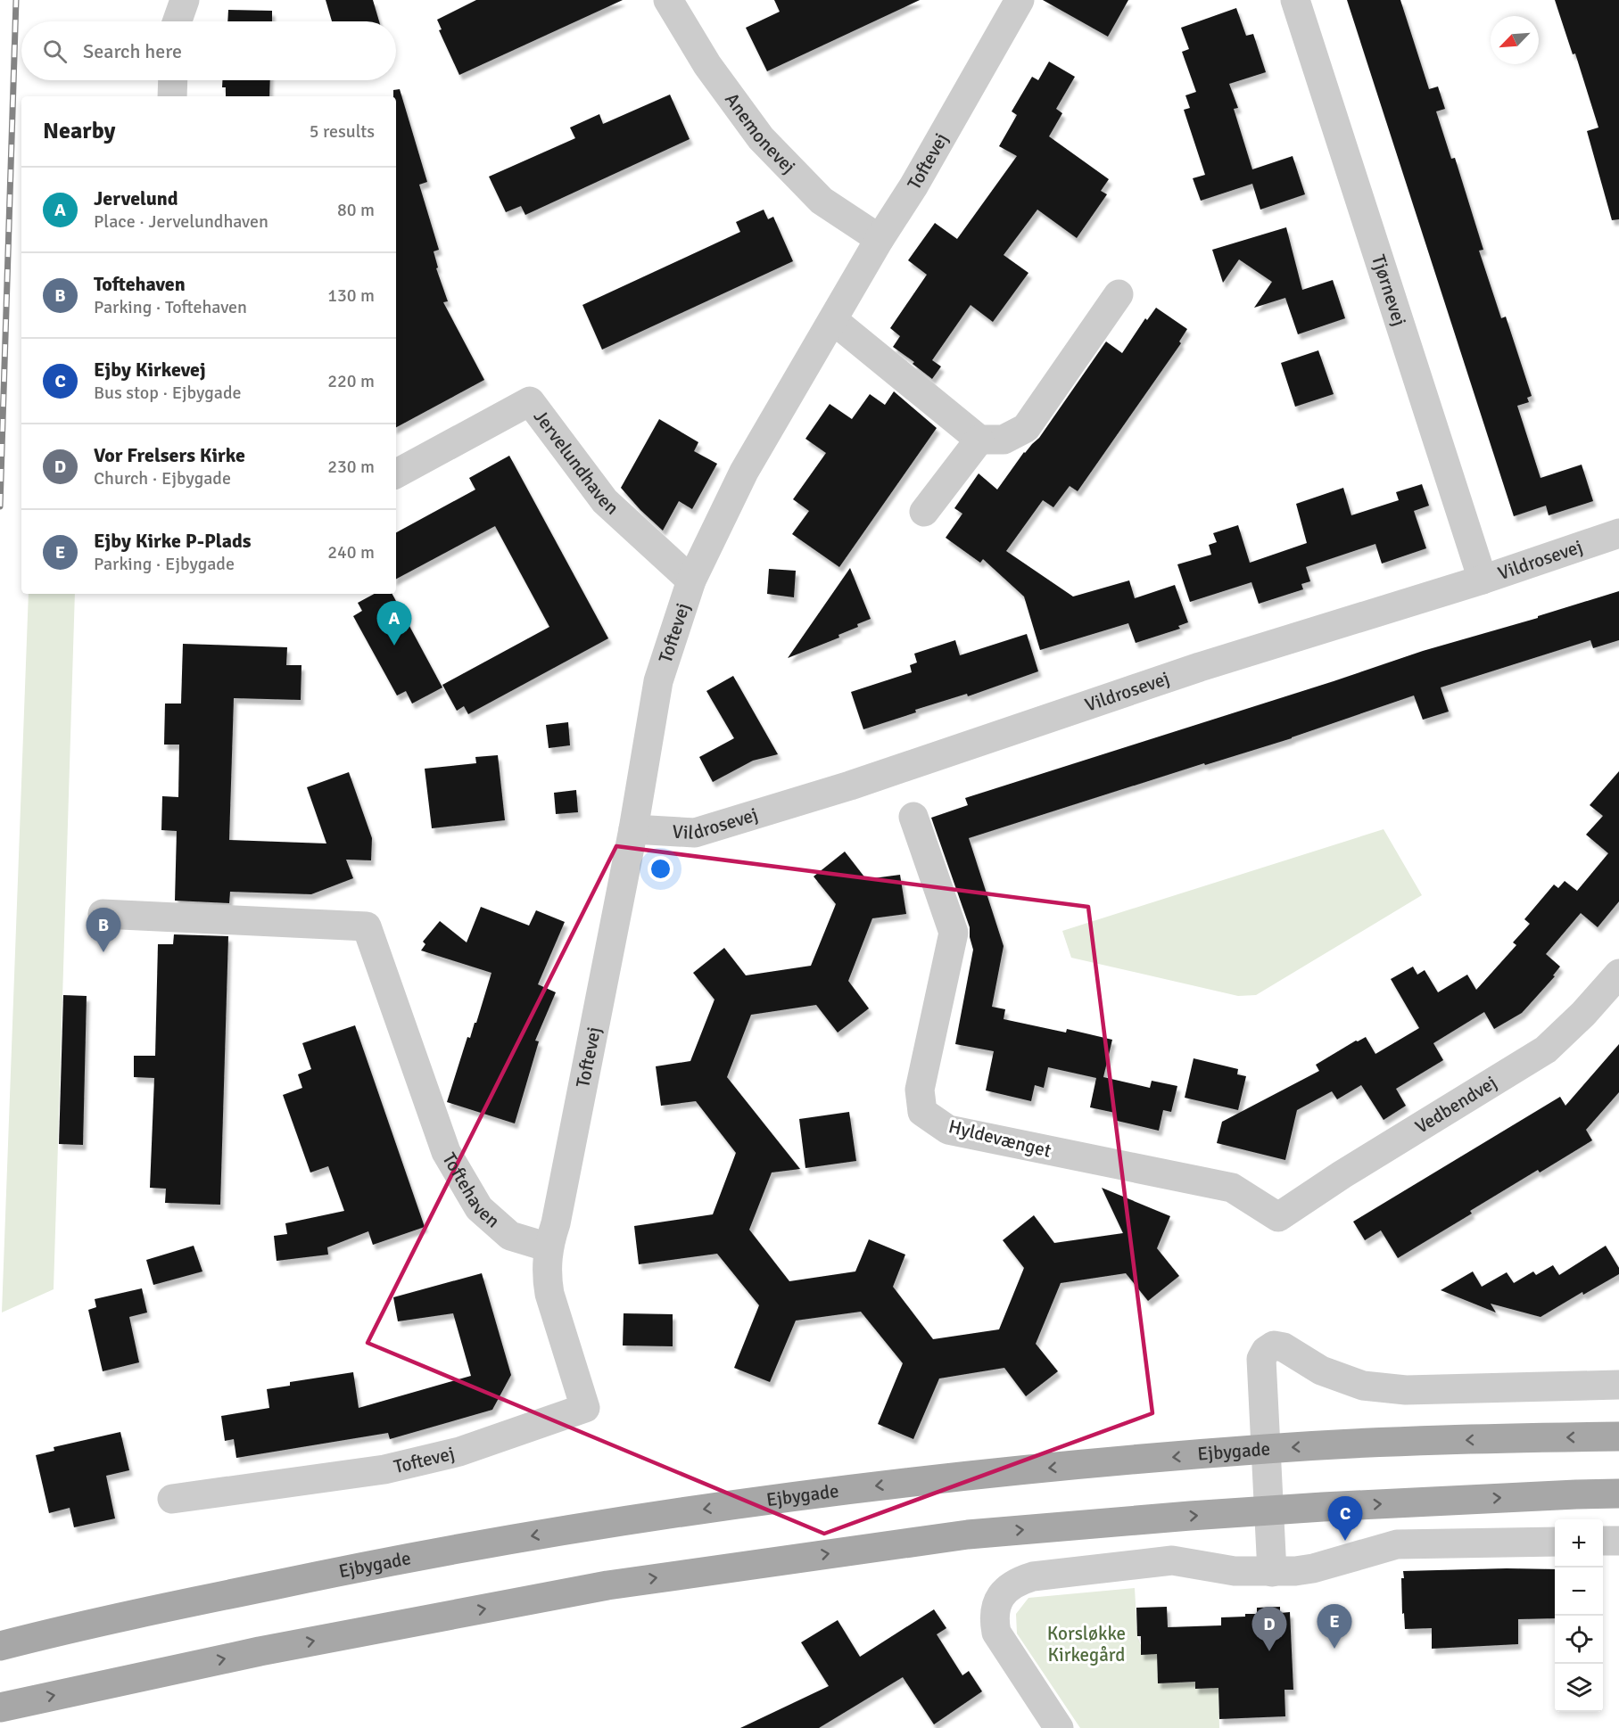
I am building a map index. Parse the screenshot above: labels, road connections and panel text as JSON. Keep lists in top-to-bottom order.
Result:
{
  "streets": {
    "main road": ["Ejbygade"],
    "street": [
      "Anemonevej",
      "Toftevej",
      "Tjørnevej",
      "Jervelundhaven",
      "Vildrosevej",
      "Vedbendvej",
      "Hyldevænget",
      "Toftehaven"
    ]
  },
  "crossings": [
    ["Anemonevej", "Toftevej"],
    ["Toftevej", "Jervelundhaven"],
    ["Toftevej", "Vildrosevej"],
    ["Toftevej", "Toftehaven"],
    ["Tjørnevej", "Vildrosevej"],
    ["Vedbendvej", "Hyldevænget"]
  ],
  "parks": ["Korsløkke Kirkegård"],
  "north": "bottom left",
  "page": {
    "search": "Search here",
    "heading": ["Nearby", "5 results"],
    "list": [
      {
        "mark": "A",
        "name": "Jervelund",
        "note": "Place · Jervelundhaven",
        "value": "80 m"
      },
      {
        "mark": "B",
        "name": "Toftehaven",
        "note": "Parking · Toftehaven",
        "value": "130 m"
      },
      {
        "mark": "C",
        "name": "Ejby Kirkevej",
        "note": "Bus stop · Ejbygade",
        "value": "220 m"
      },
      {
        "mark": "D",
        "name": "Vor Frelsers Kirke",
        "note": "Church · Ejbygade",
        "value": "230 m"
      },
      {
        "mark": "E",
        "name": "Ejby Kirke P-Plads",
        "note": "Parking · Ejbygade",
        "value": "240 m"
      }
    ],
    "pins": [
      "A",
      "B",
      "C",
      "E",
      "D"
    ],
    "map_buttons": ["+", "−"]
  }
}
